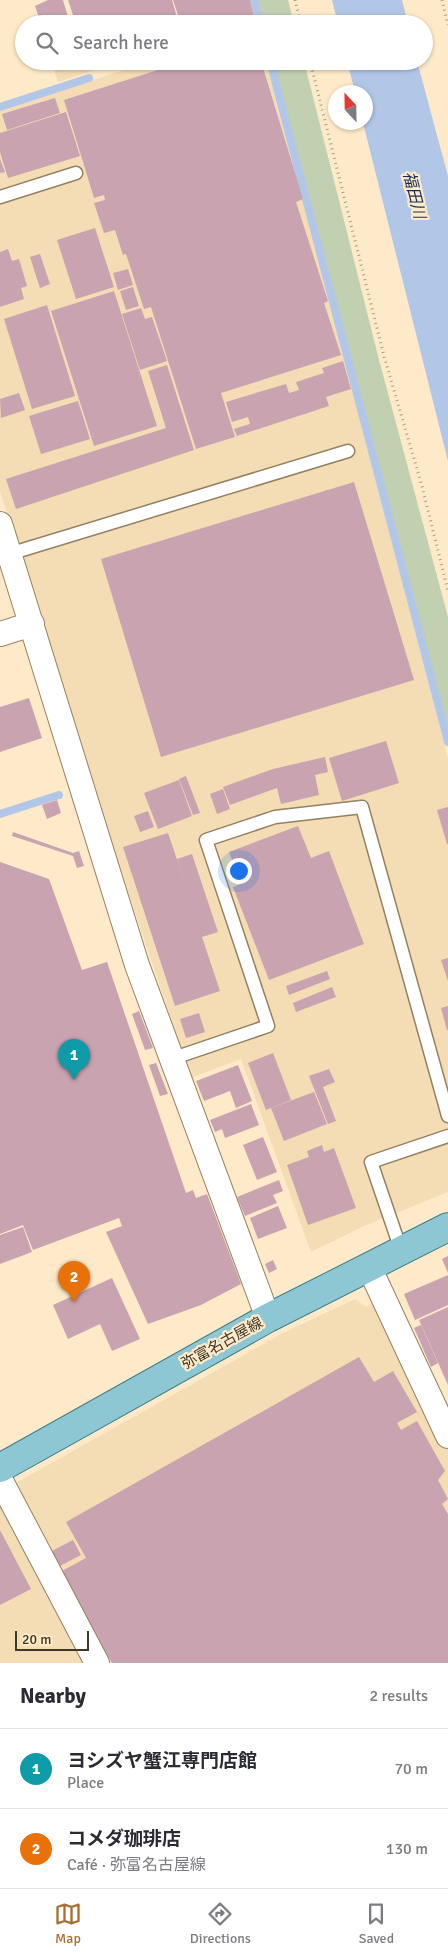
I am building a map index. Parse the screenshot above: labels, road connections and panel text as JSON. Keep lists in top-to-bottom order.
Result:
{
  "streets": {
    "main road": ["弥富名古屋線"]
  },
  "water": ["福田川"],
  "scale_bar": "20 m",
  "north": "top",
  "page": {
    "search": "Search here",
    "pins": ["1", "2"],
    "scale": "20 m",
    "heading": ["Nearby", "2 results"],
    "list": [
      {
        "mark": "1",
        "name": "ヨシズヤ蟹江専門店館",
        "note": "Place",
        "value": "70 m"
      },
      {
        "mark": "2",
        "name": "コメダ珈琲店",
        "note": "Café · 弥富名古屋線",
        "value": "130 m"
      }
    ],
    "nav": ["Map", "Directions", "Saved"]
  }
}
